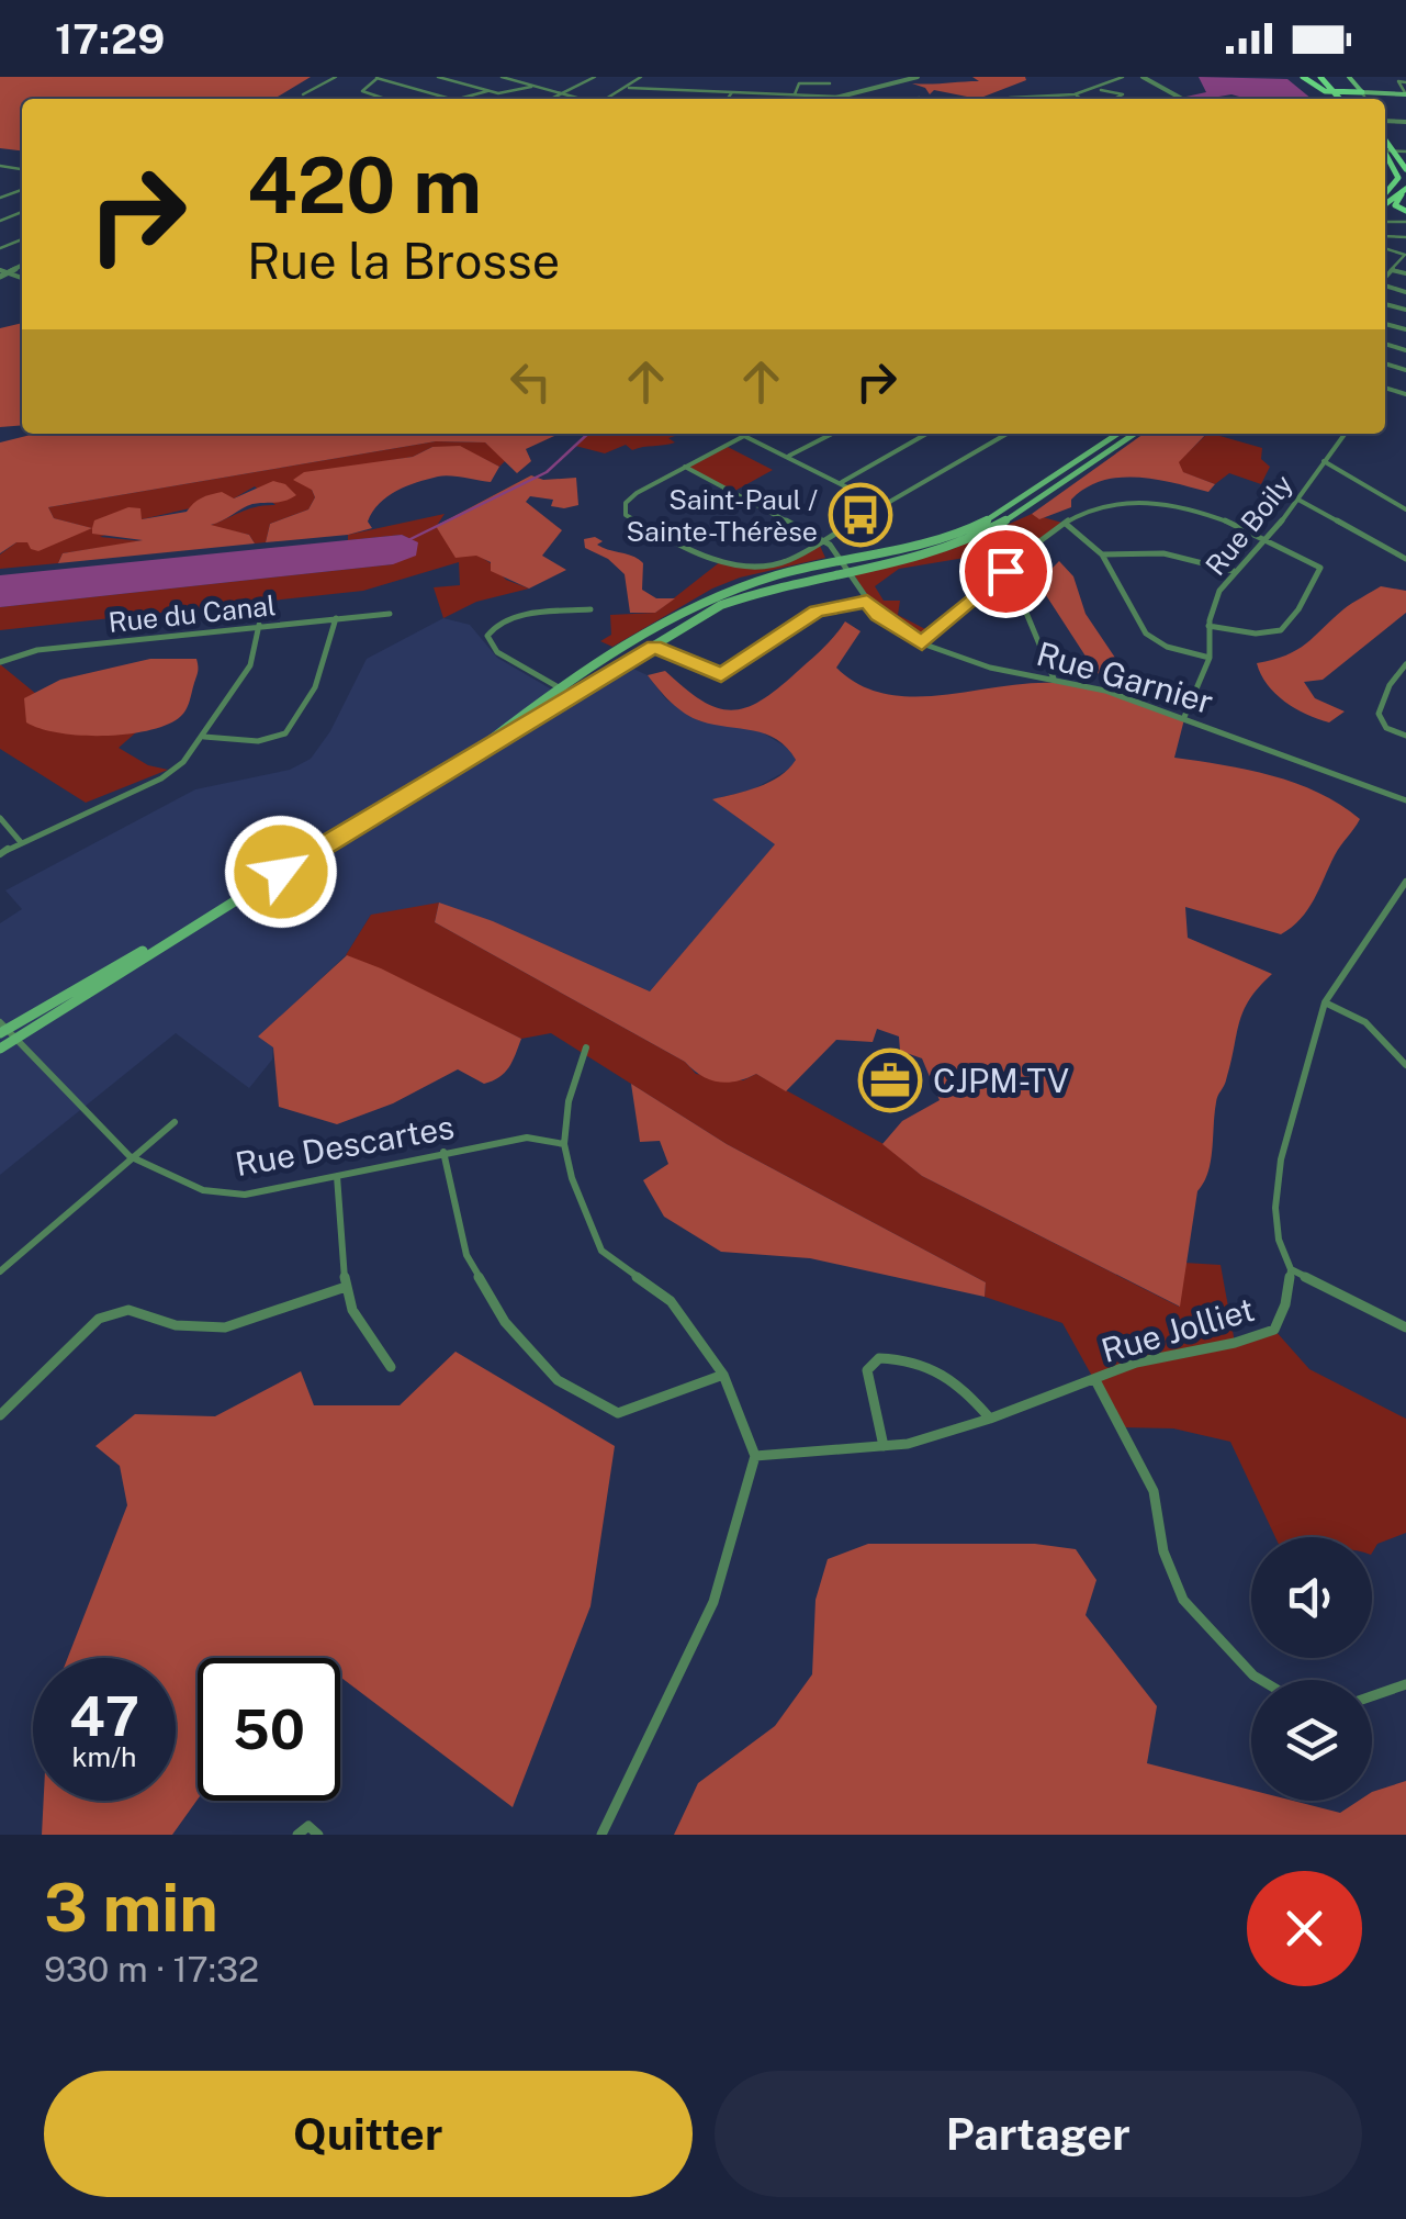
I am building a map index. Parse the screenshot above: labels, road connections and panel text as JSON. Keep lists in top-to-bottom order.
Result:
{
  "streets": {
    "street": [
      "Rue Boily",
      "Rue du Canal",
      "Rue Garnier",
      "Rue Descartes",
      "Rue Jolliet"
    ]
  },
  "crossings": [
    ["Rue Boily", "Rue Garnier"]
  ],
  "places": {
    "bus stop": ["Saint-Paul / Sainte-Thérèse"],
    "office": ["CJPM-TV"]
  },
  "page": {
    "status": "17:29",
    "turn": ["420 m", "Rue la Brosse"],
    "speed": "47 km/h",
    "limit": "50",
    "heading": ["3 min", "930 m · 17:32"],
    "buttons": ["Quitter", "Partager"]
  }
}
